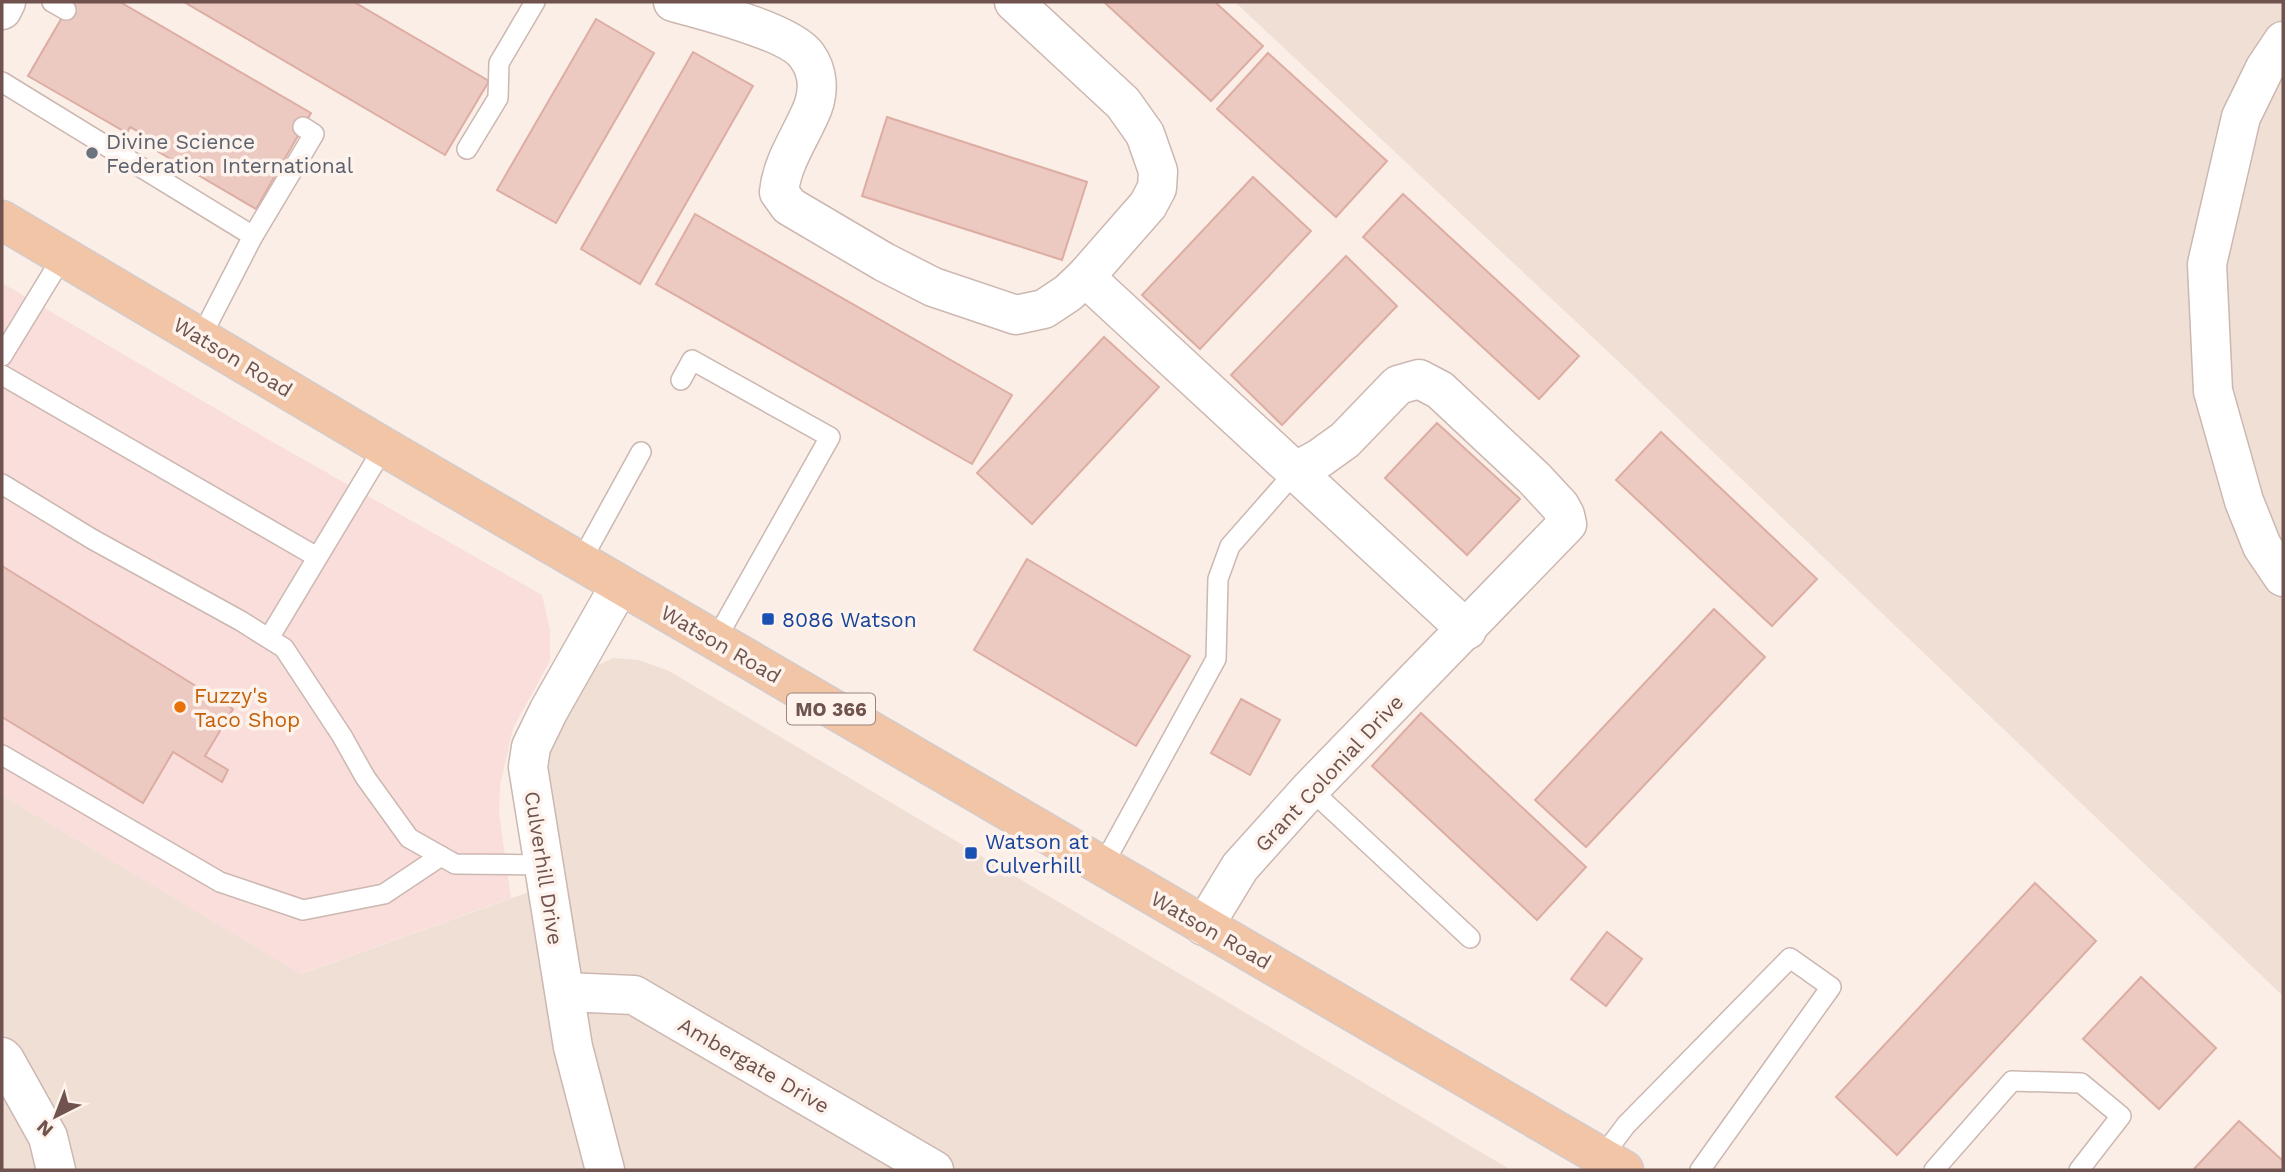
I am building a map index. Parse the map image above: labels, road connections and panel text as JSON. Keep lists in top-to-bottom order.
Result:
{
  "streets": {
    "main road": ["Watson Road", "MO 366"],
    "street": ["Grant Colonial Drive", "Culverhill Drive", "Ambergate Drive"]
  },
  "crossings": [
    ["Watson Road", "Grant Colonial Drive"],
    ["Watson Road", "Culverhill Drive"],
    ["Culverhill Drive", "Ambergate Drive"]
  ],
  "places": {
    "other": ["Divine Science Federation International", "Fuzzy's Taco Shop"],
    "transit": ["8086 Watson", "Watson at Culverhill"]
  },
  "north": "bottom left"
}
